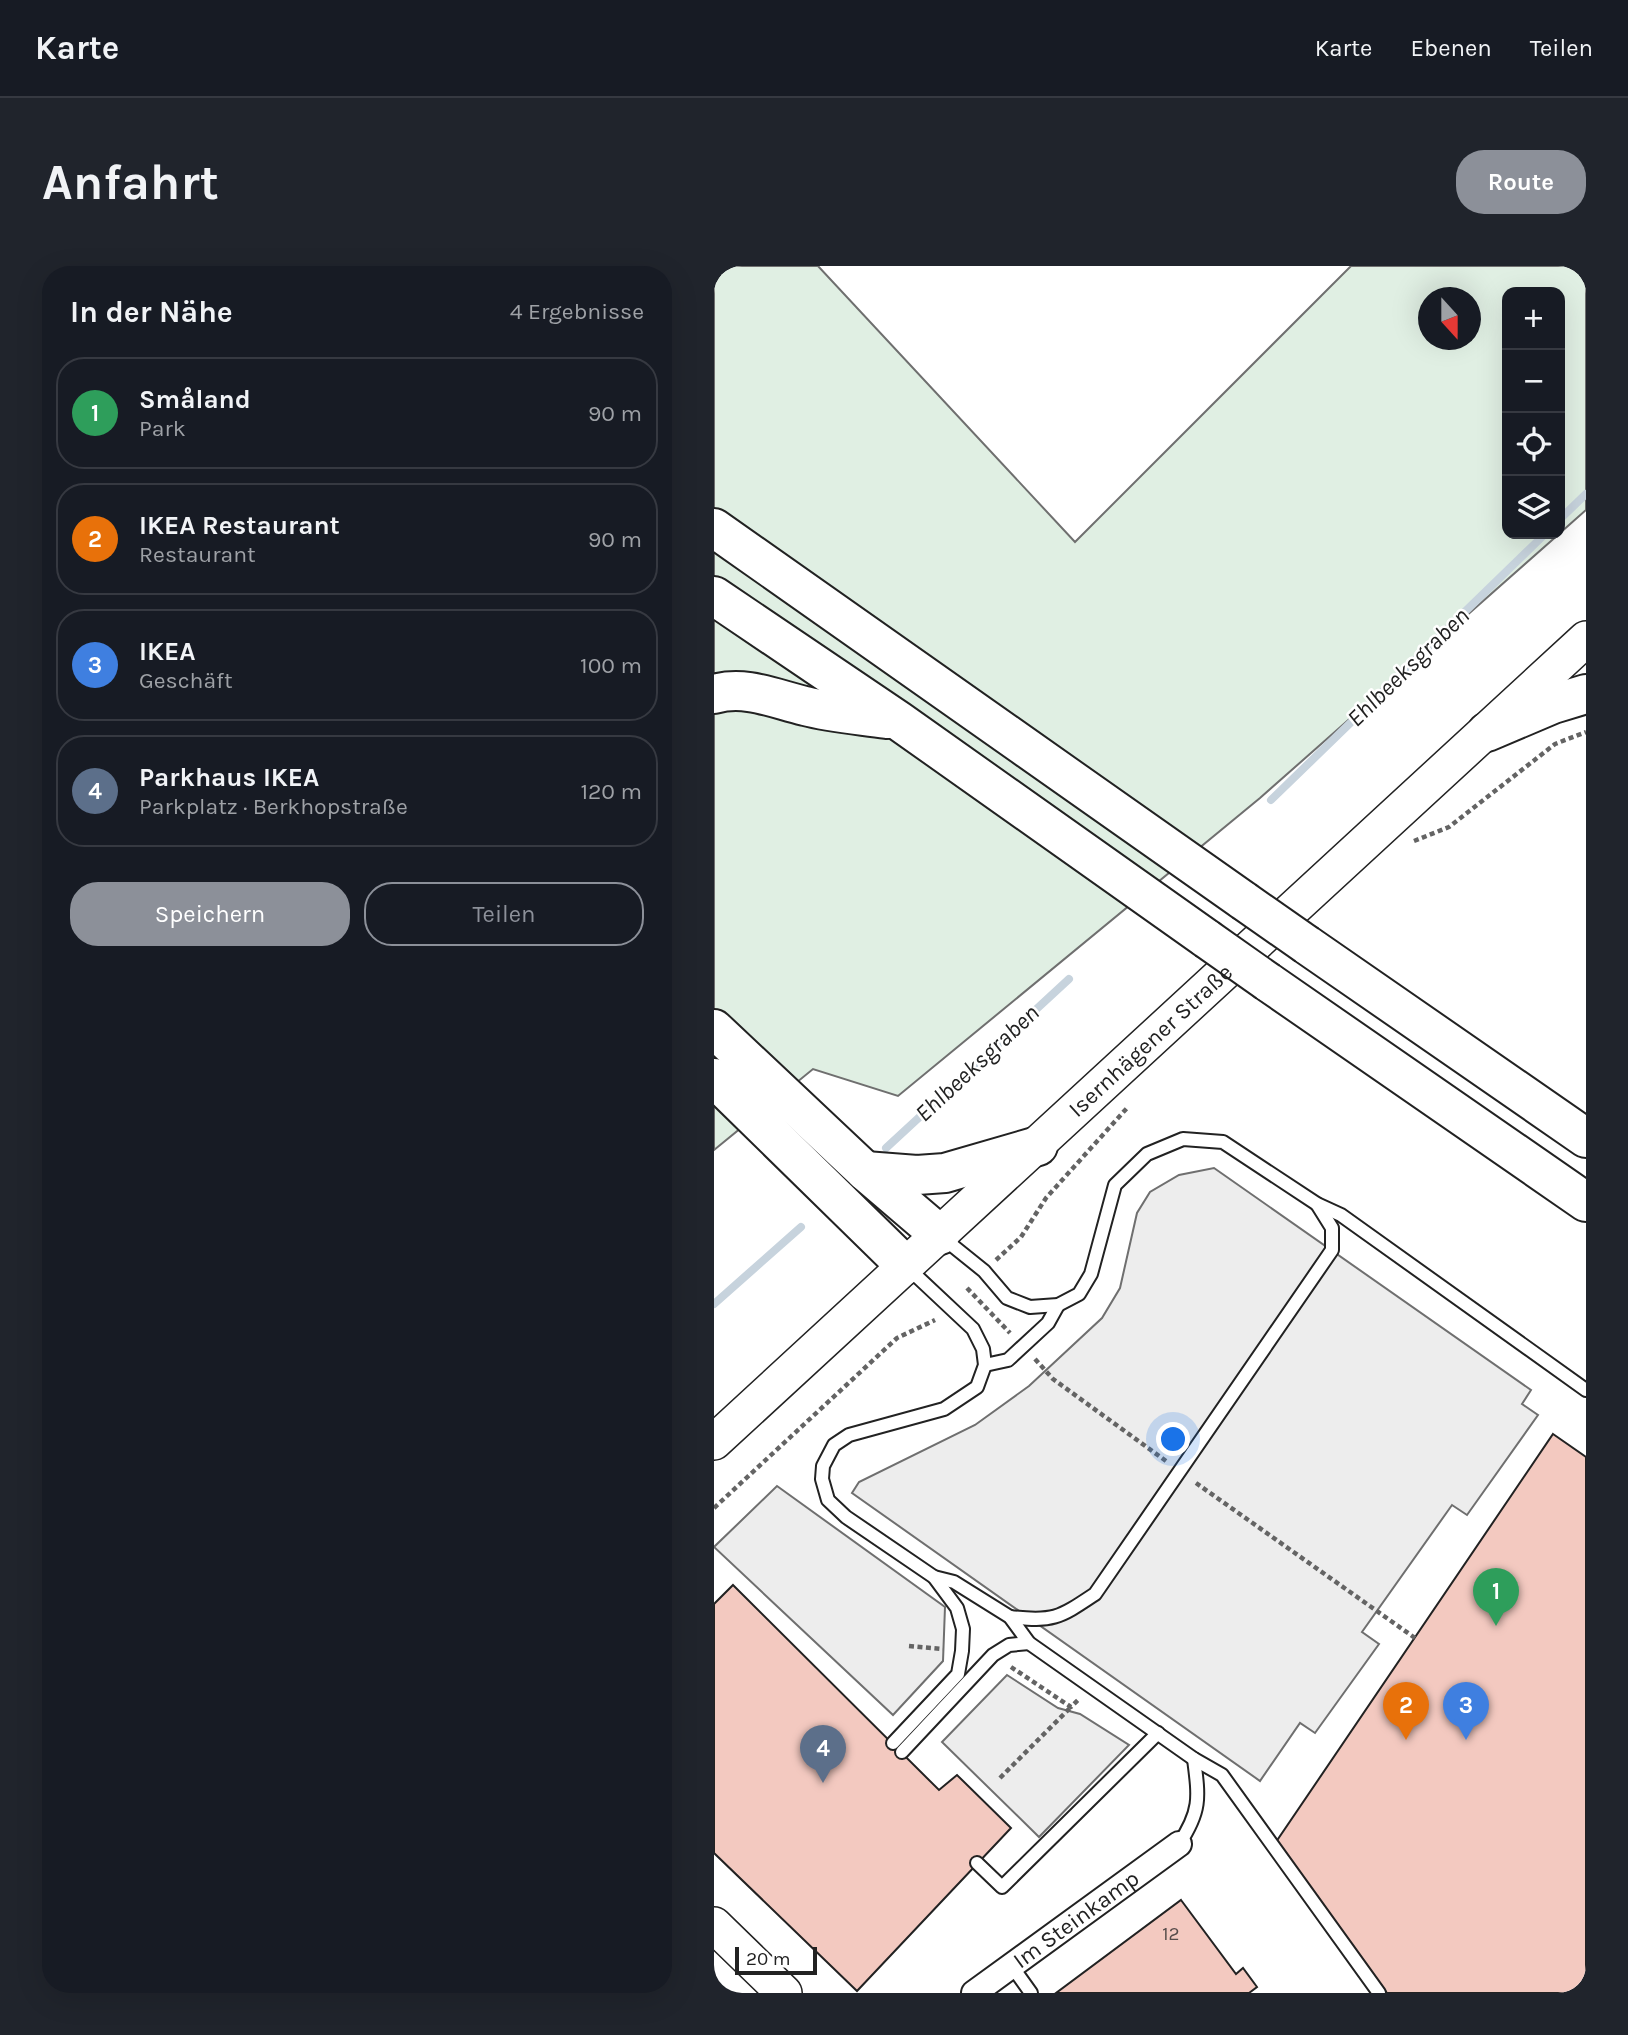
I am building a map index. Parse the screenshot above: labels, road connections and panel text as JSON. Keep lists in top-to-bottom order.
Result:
{
  "streets": {
    "main road": ["Isernhägener Straße"],
    "street": ["Im Steinkamp"]
  },
  "water": ["Ehlbeeksgraben"],
  "house_numbers": ["12"],
  "scale_bar": "20 m",
  "north": "bottom",
  "page": {
    "header": "Karte",
    "nav": ["Karte", "Ebenen", "Teilen"],
    "buttons": [
      "Route",
      ["Speichern", "Teilen"]
    ],
    "title": "Anfahrt",
    "heading": ["In der Nähe", "4 Ergebnisse"],
    "map_buttons": ["+", "−"],
    "list": [
      {
        "mark": "1",
        "name": "Småland",
        "note": "Park",
        "value": "90 m"
      },
      {
        "mark": "2",
        "name": "IKEA Restaurant",
        "note": "Restaurant",
        "value": "90 m"
      },
      {
        "mark": "3",
        "name": "IKEA",
        "note": "Geschäft",
        "value": "100 m"
      },
      {
        "mark": "4",
        "name": "Parkhaus IKEA",
        "note": "Parkplatz · Berkhopstraße",
        "value": "120 m"
      }
    ],
    "pins": [
      "1",
      "2",
      "3",
      "4"
    ],
    "scale": "20 m"
  }
}
